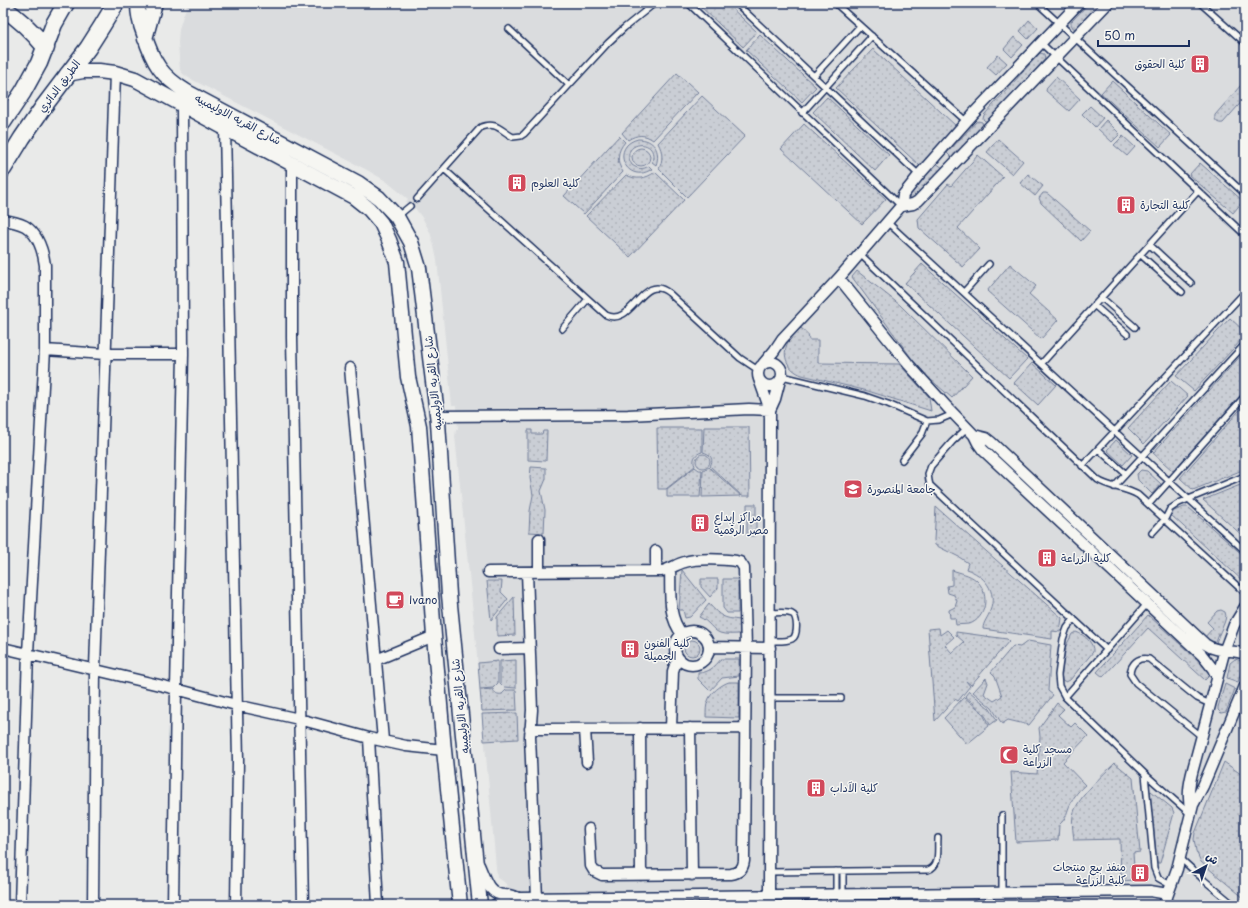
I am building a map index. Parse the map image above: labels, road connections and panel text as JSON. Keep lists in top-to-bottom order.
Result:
{
  "streets": {
    "main road": ["الطريق الدائري", "شارع القريه الاوليمبيه"]
  },
  "crossings": [
    ["الطريق الدائري", "شارع القريه الاوليمبيه"]
  ],
  "places": {
    "building": [
      "كلية الحقوق",
      "كلية العلوم",
      "كلية التجارة",
      "مراكز إبداع مصر الرقمية",
      "كلية الزراعة",
      "كلية الفنون الجميلة",
      "كلية الآداب",
      "منفذ بيع منتجات كلية الزراعة"
    ],
    "school or university": ["جامعة المنصورة"],
    "cafe": ["Ivano"],
    "mosque": ["مسجد كلية الزراعة"]
  },
  "scale_bar": "50 m",
  "north": "top right"
}
